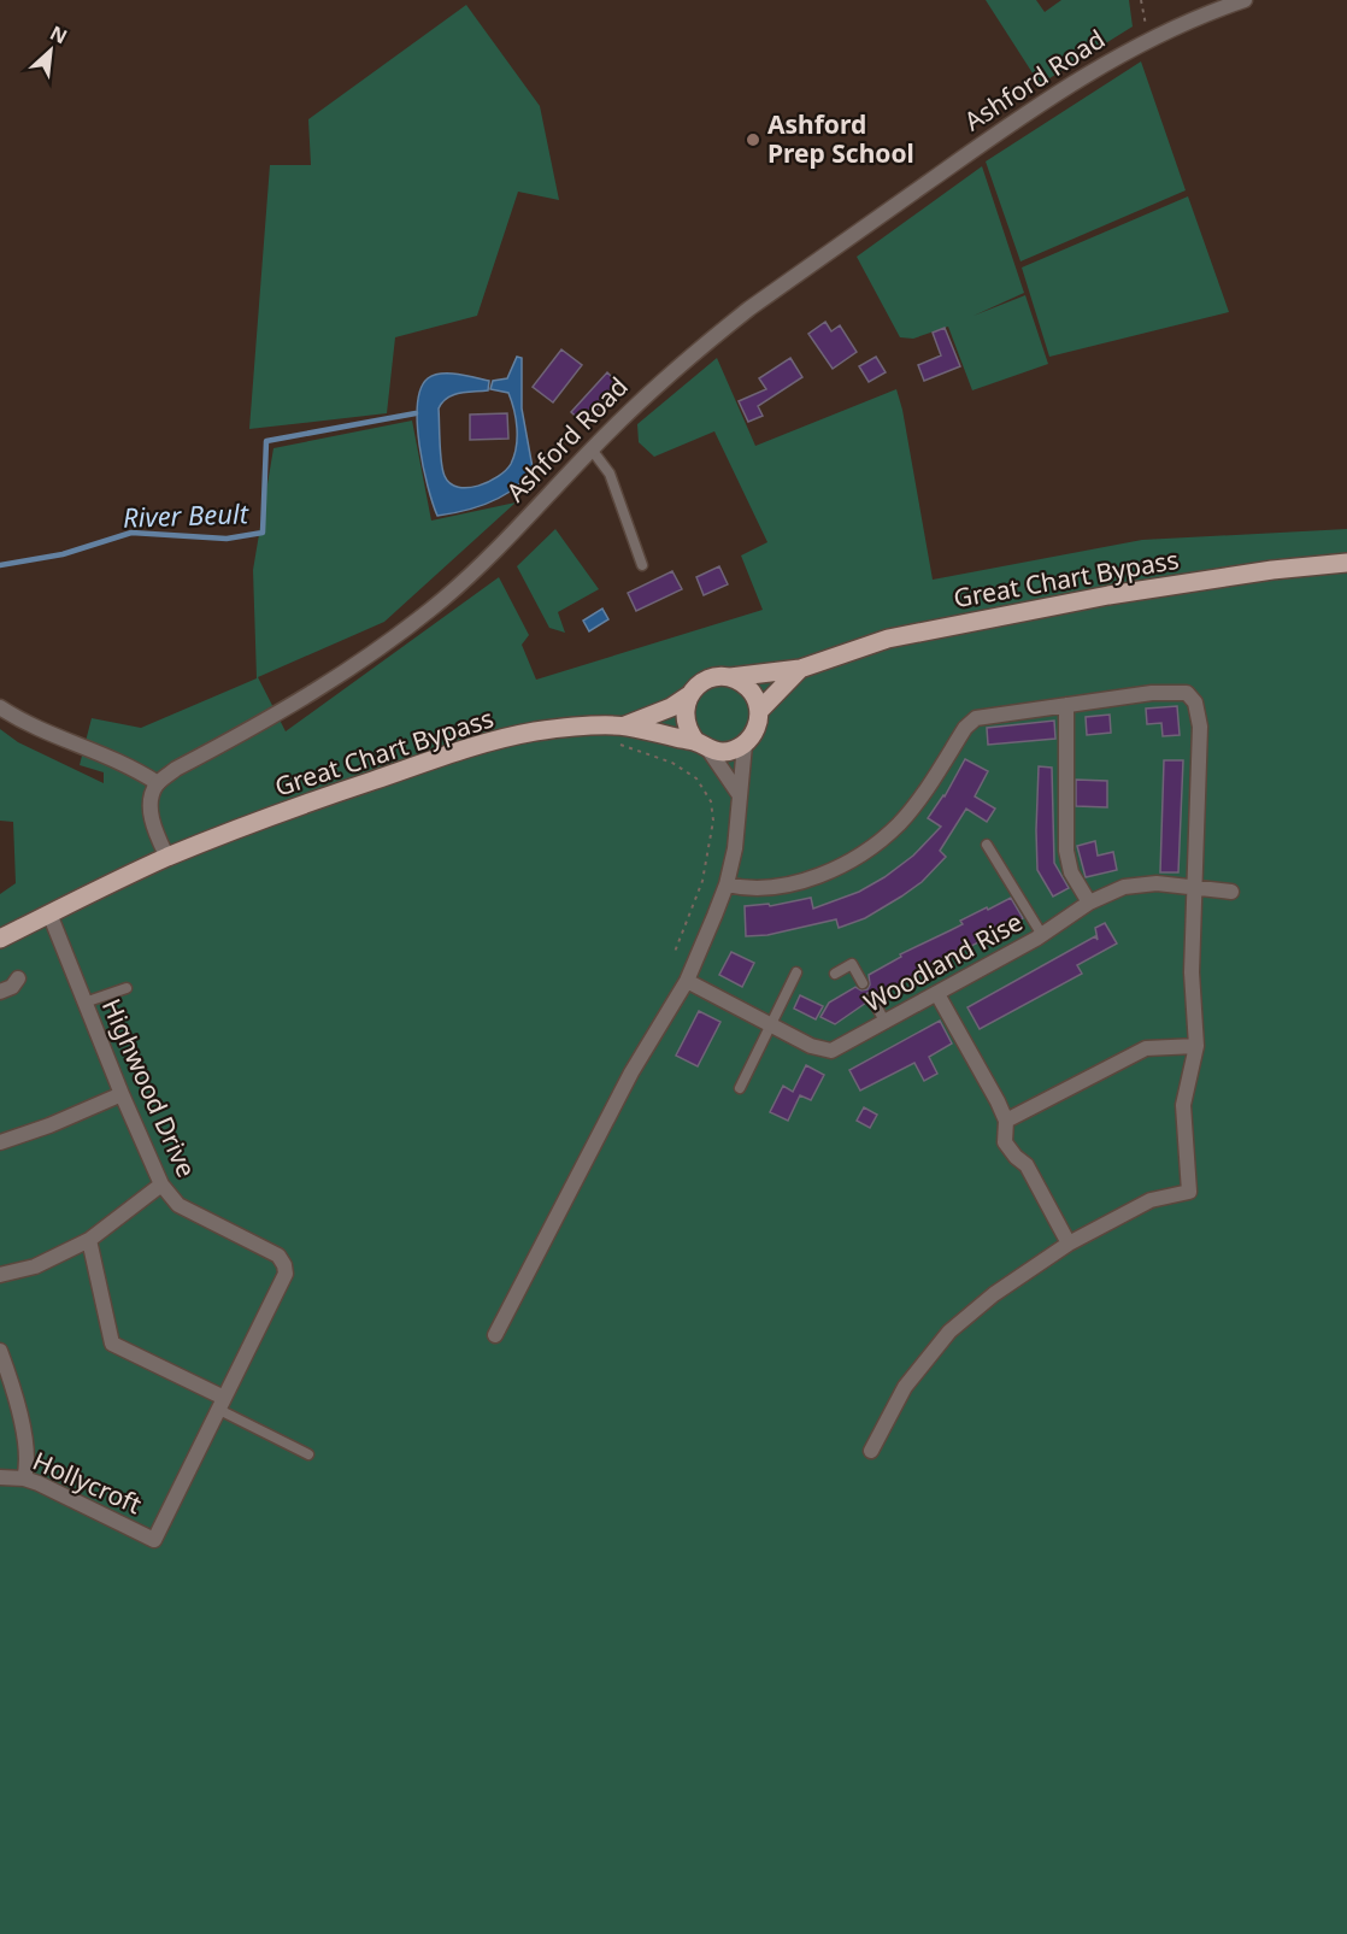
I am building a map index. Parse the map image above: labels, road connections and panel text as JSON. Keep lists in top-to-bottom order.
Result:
{
  "streets": {
    "main road": ["Great Chart Bypass"],
    "street": [
      "Ashford Road",
      "Woodland Rise",
      "Highwood Drive",
      "Hollycroft"
    ]
  },
  "crossings": [
    ["Highwood Drive", "Hollycroft"]
  ],
  "water": ["River Beult"],
  "places": ["Ashford Prep School"],
  "north": "top right"
}
